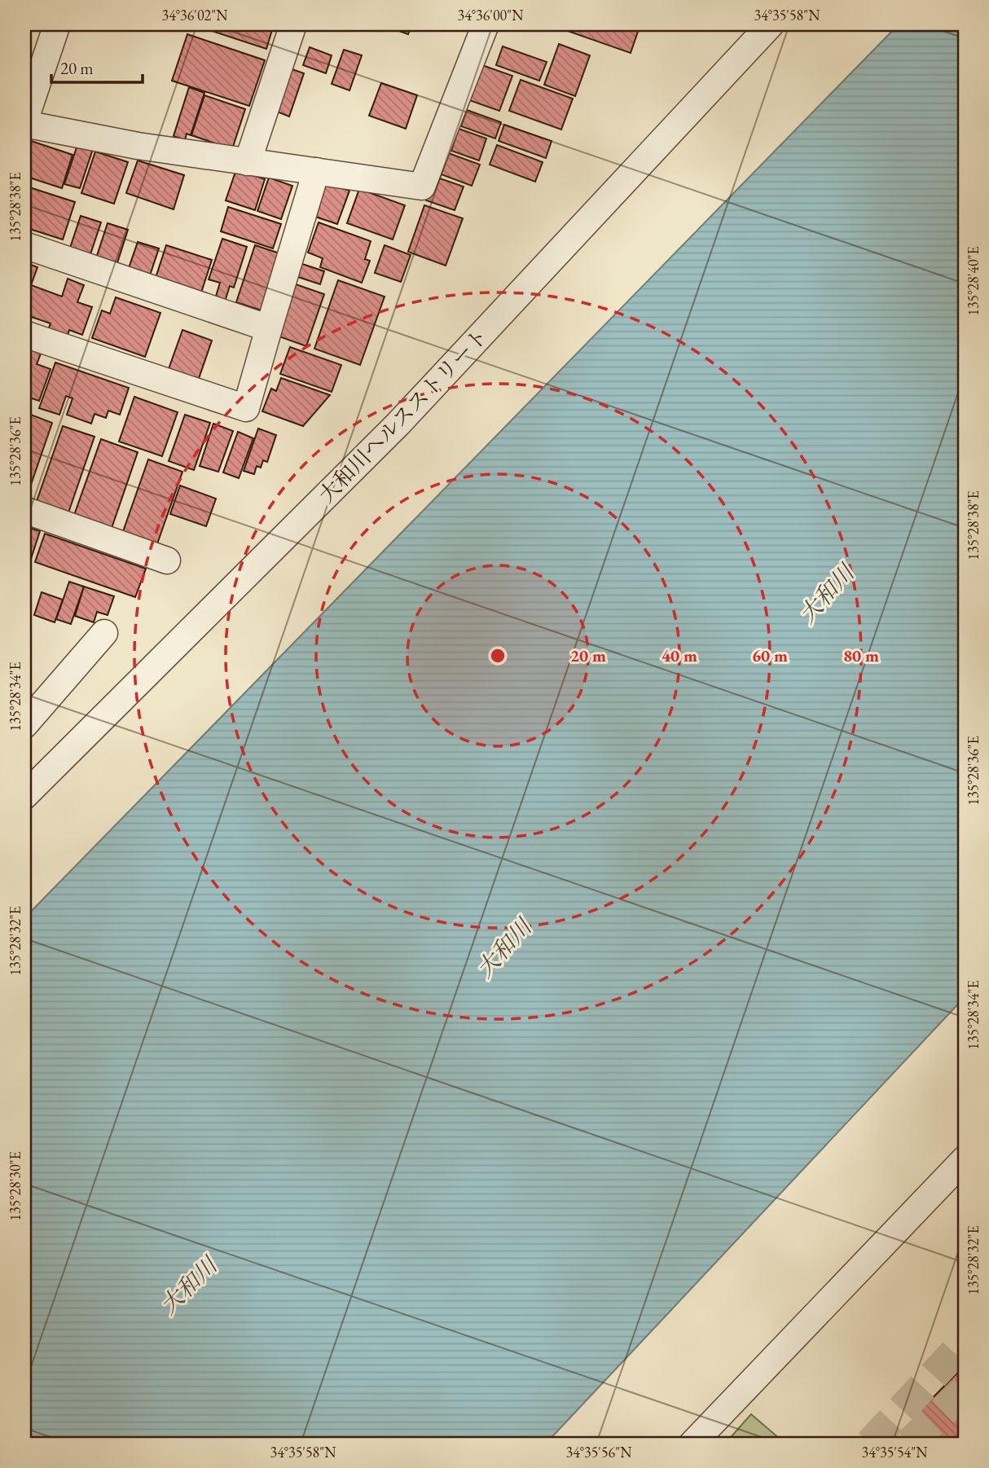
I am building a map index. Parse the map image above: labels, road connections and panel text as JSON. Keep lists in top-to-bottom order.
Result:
{
  "streets": {
    "street": ["大和川ヘルスストリート"]
  },
  "water": ["大和川"],
  "scale_bar": "20 m",
  "coordinates": [
    "34°36'02\"N",
    "34°36'00\"N",
    "34°35'58\"N",
    "135°28'38\"E",
    "135°28'40\"E",
    "135°28'36\"E",
    "135°28'34\"E",
    "135°28'32\"E",
    "135°28'30\"E",
    "34°35'56\"N",
    "34°35'54\"N"
  ],
  "rings": [
    "20 m",
    "40 m",
    "60 m",
    "80 m"
  ]
}
